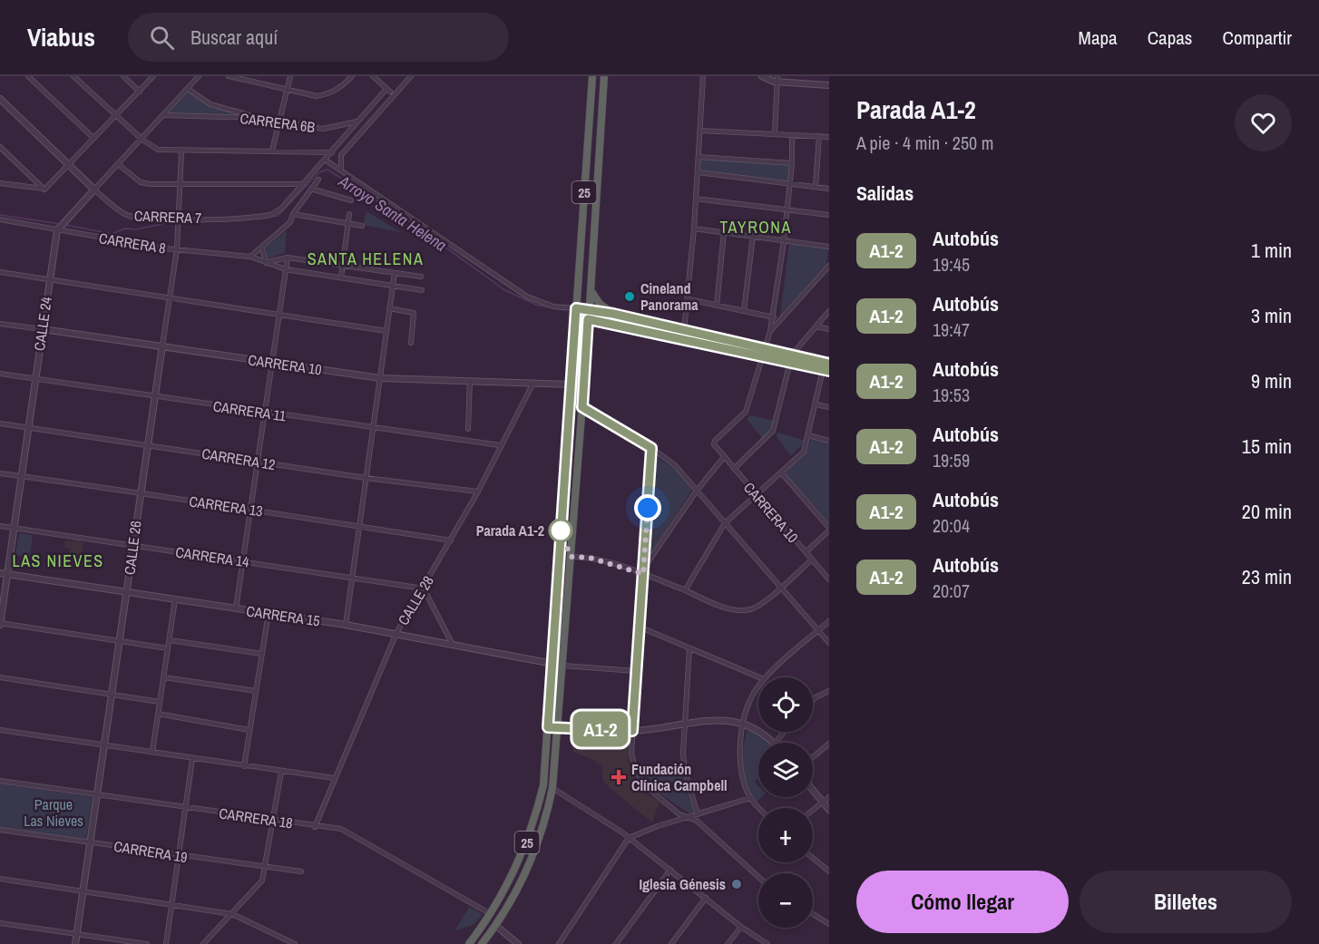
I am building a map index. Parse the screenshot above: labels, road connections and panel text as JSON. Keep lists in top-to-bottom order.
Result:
{
  "streets": {
    "highway": ["25"],
    "street": [
      "CARRERA 6B",
      "CARRERA 7",
      "CARRERA 8",
      "CALLE 24",
      "CARRERA 10",
      "CARRERA 11",
      "CARRERA 12",
      "CARRERA 13",
      "CALLE 26",
      "CARRERA 14",
      "CALLE 28",
      "CARRERA 15",
      "CARRERA 18",
      "CARRERA 19"
    ]
  },
  "crossings": [
    ["CARRERA 6B", "CARRERA 7"],
    ["25", "CARRERA 10"],
    ["25", "CARRERA 15"],
    ["25", "CARRERA 18"],
    ["CARRERA 7", "CALLE 26"],
    ["CARRERA 8", "CALLE 24"],
    ["CARRERA 8", "CALLE 26"],
    ["CALLE 24", "CARRERA 10"],
    ["CALLE 24", "CARRERA 11"],
    ["CALLE 24", "CARRERA 12"],
    ["CALLE 24", "CARRERA 13"],
    ["CALLE 24", "CARRERA 14"],
    ["CALLE 24", "CARRERA 15"],
    ["CARRERA 10", "CALLE 26"],
    ["CARRERA 10", "CALLE 28"],
    ["CARRERA 11", "CALLE 26"],
    ["CARRERA 11", "CALLE 28"],
    ["CARRERA 12", "CALLE 26"],
    ["CARRERA 12", "CALLE 28"],
    ["CARRERA 13", "CALLE 26"],
    ["CARRERA 13", "CALLE 28"],
    ["CALLE 26", "CARRERA 14"],
    ["CALLE 26", "CARRERA 15"],
    ["CALLE 26", "CARRERA 18"],
    ["CALLE 26", "CARRERA 19"],
    ["CARRERA 14", "CALLE 28"],
    ["CALLE 28", "CARRERA 15"],
    ["CALLE 28", "CARRERA 18"]
  ],
  "districts": ["TAYRONA", "SANTA HELENA", "LAS NIEVES"],
  "water": ["Arroyo Santa Helena"],
  "parks": ["Parque Las Nieves"],
  "places": {
    "other": ["Cineland Panorama", "Parada A1-2", "Iglesia Génesis"],
    "health": ["Fundación Clínica Campbell"]
  },
  "lines": ["bus line A1-2"],
  "page": {
    "header": "Viabus",
    "search": "Buscar aquí",
    "nav": ["Mapa", "Capas", "Compartir"],
    "on_map": "A1-2",
    "heading": [
      ["Parada A1-2", "A pie · 4 min · 250 m"],
      "Salidas"
    ],
    "list": [
      {
        "mark": "A1-2",
        "name": "Autobús",
        "note": "19:45",
        "value": "1 min"
      },
      {
        "mark": "A1-2",
        "name": "Autobús",
        "note": "19:47",
        "value": "3 min"
      },
      {
        "mark": "A1-2",
        "name": "Autobús",
        "note": "19:53",
        "value": "9 min"
      },
      {
        "mark": "A1-2",
        "name": "Autobús",
        "note": "19:59",
        "value": "15 min"
      },
      {
        "mark": "A1-2",
        "name": "Autobús",
        "note": "20:04",
        "value": "20 min"
      },
      {
        "mark": "A1-2",
        "name": "Autobús",
        "note": "20:07",
        "value": "23 min"
      }
    ],
    "map_buttons": ["+", "−"],
    "buttons": ["Cómo llegar", "Billetes"]
  }
}
